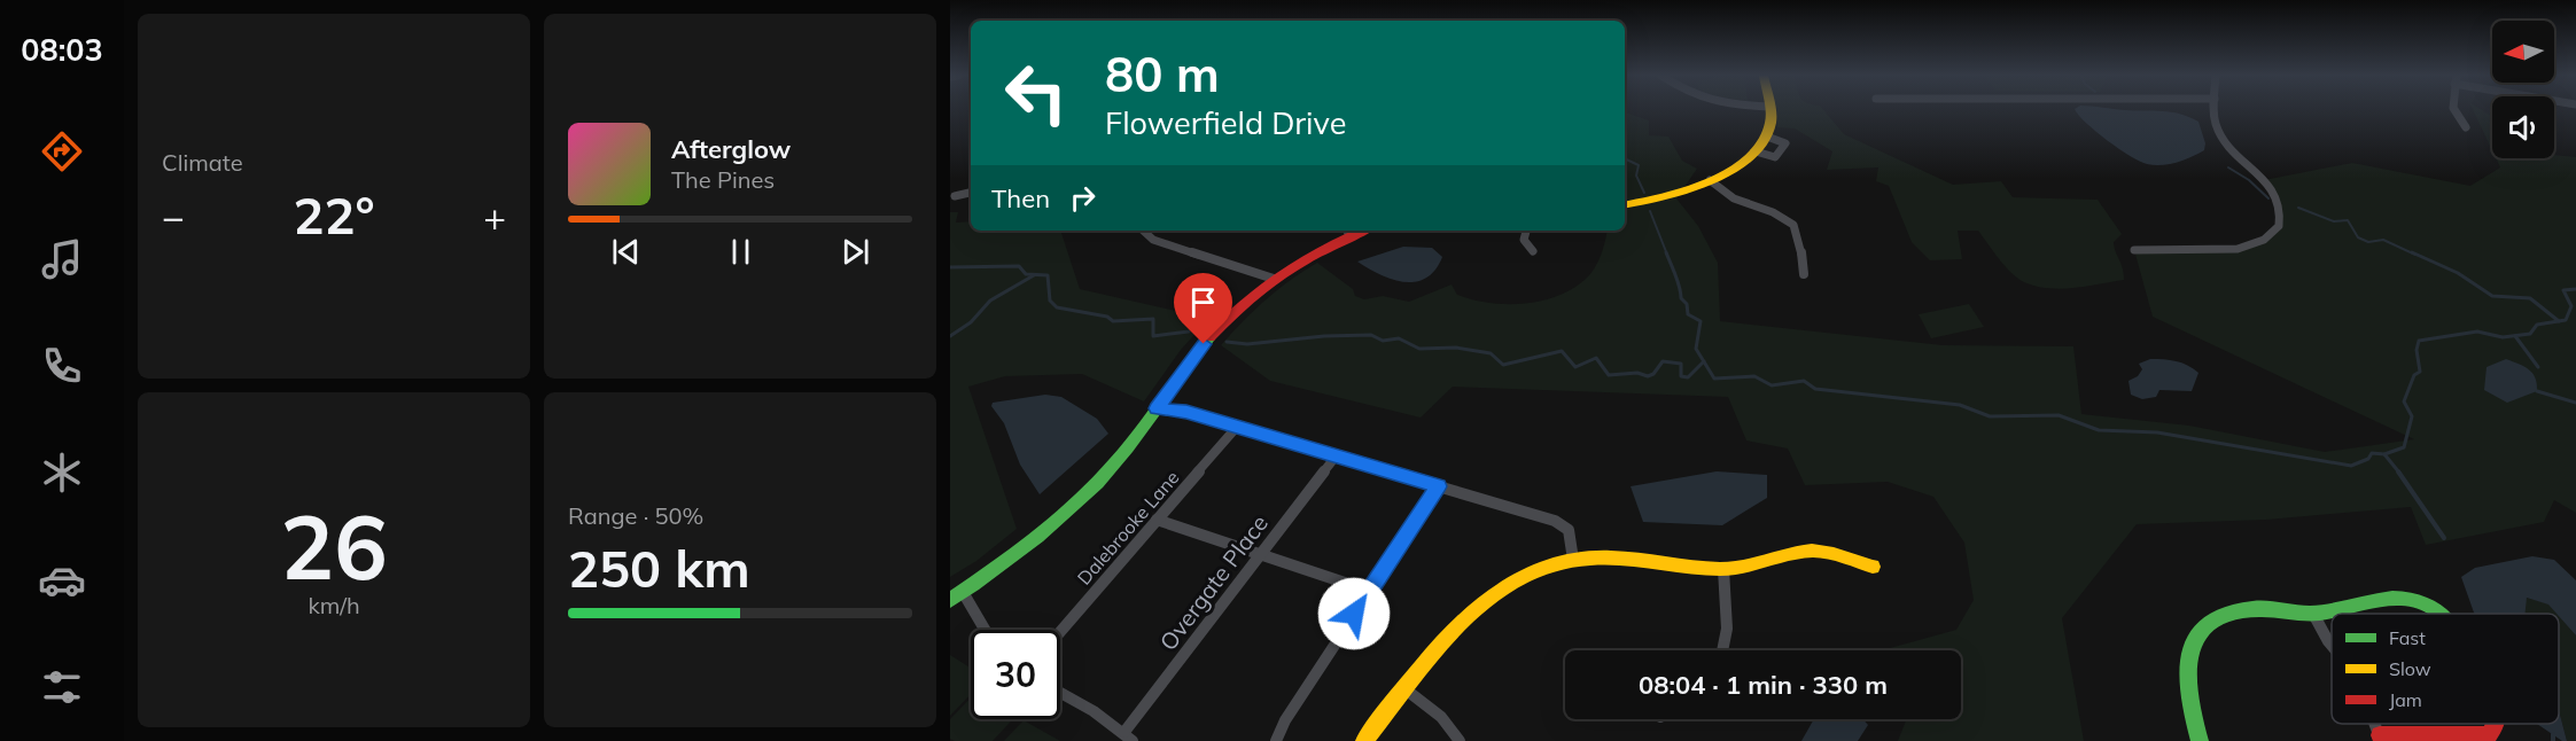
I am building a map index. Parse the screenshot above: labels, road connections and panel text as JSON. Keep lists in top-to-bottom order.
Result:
{
  "streets": {
    "street": ["Dalebrooke Lane", "Overgate Place"]
  },
  "legend": ["Fast", "Slow", "Jam"],
  "north": "left",
  "page": {
    "tabs": "08:03",
    "tile": [
      "Climate",
      ["26", "km/h"],
      ["Range · 50%", "250 km"]
    ],
    "turn": ["80 m", "Flowerfield Drive"],
    "song": ["Afterglow", "The Pines"],
    "then": "Then",
    "heat": ["−", "22°", "+"],
    "limit": "30",
    "trip": "08:04 · 1 min · 330 m"
  }
}
